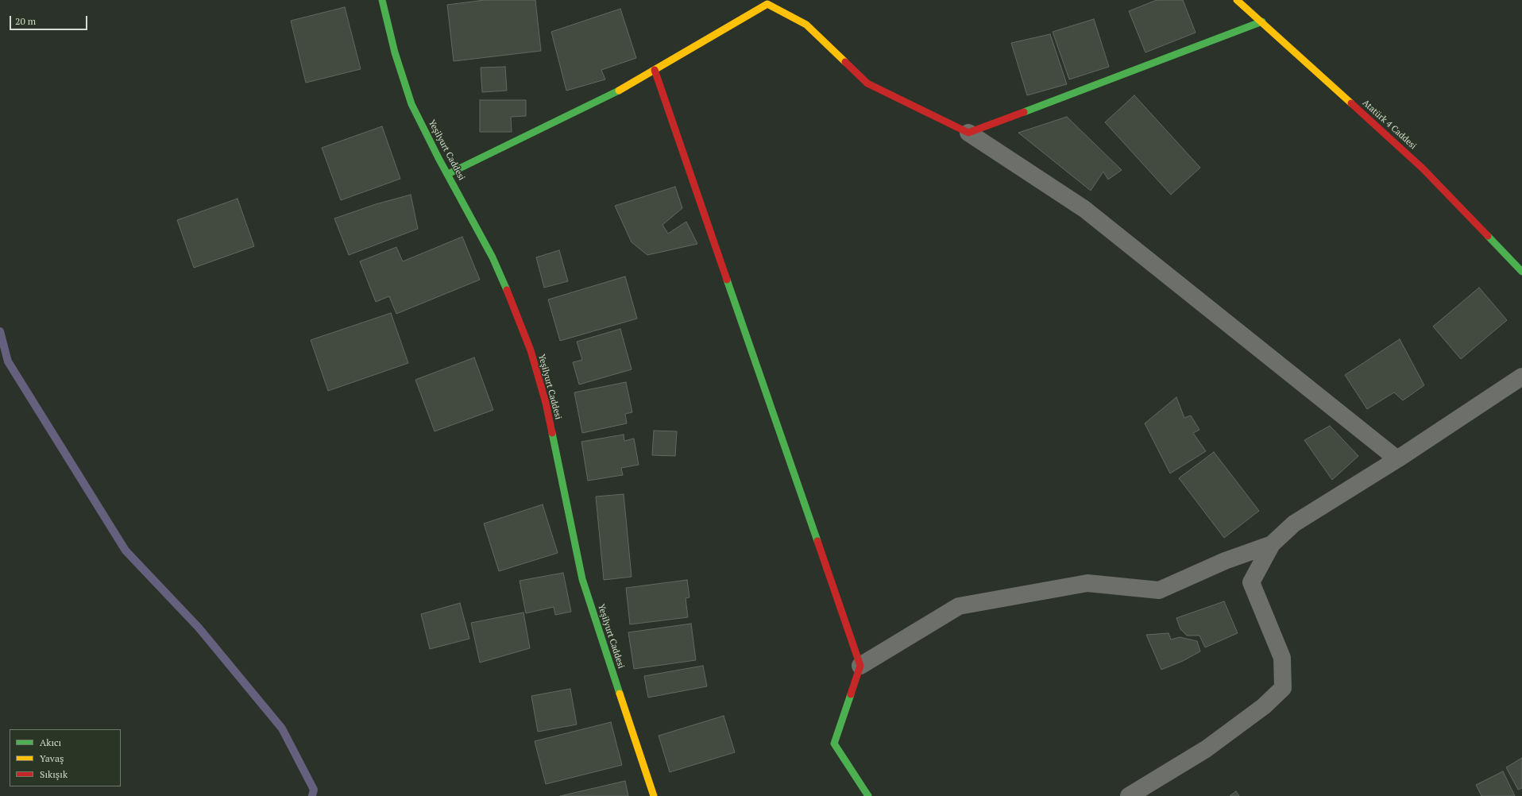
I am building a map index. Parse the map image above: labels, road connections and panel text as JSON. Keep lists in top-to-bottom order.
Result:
{
  "streets": {
    "street": ["Atatürk 4 Caddesi", "Yeşilyurt Caddesi"]
  },
  "legend": ["Akıcı", "Yavaş", "Sıkışık"],
  "scale_bar": "20 m"
}
